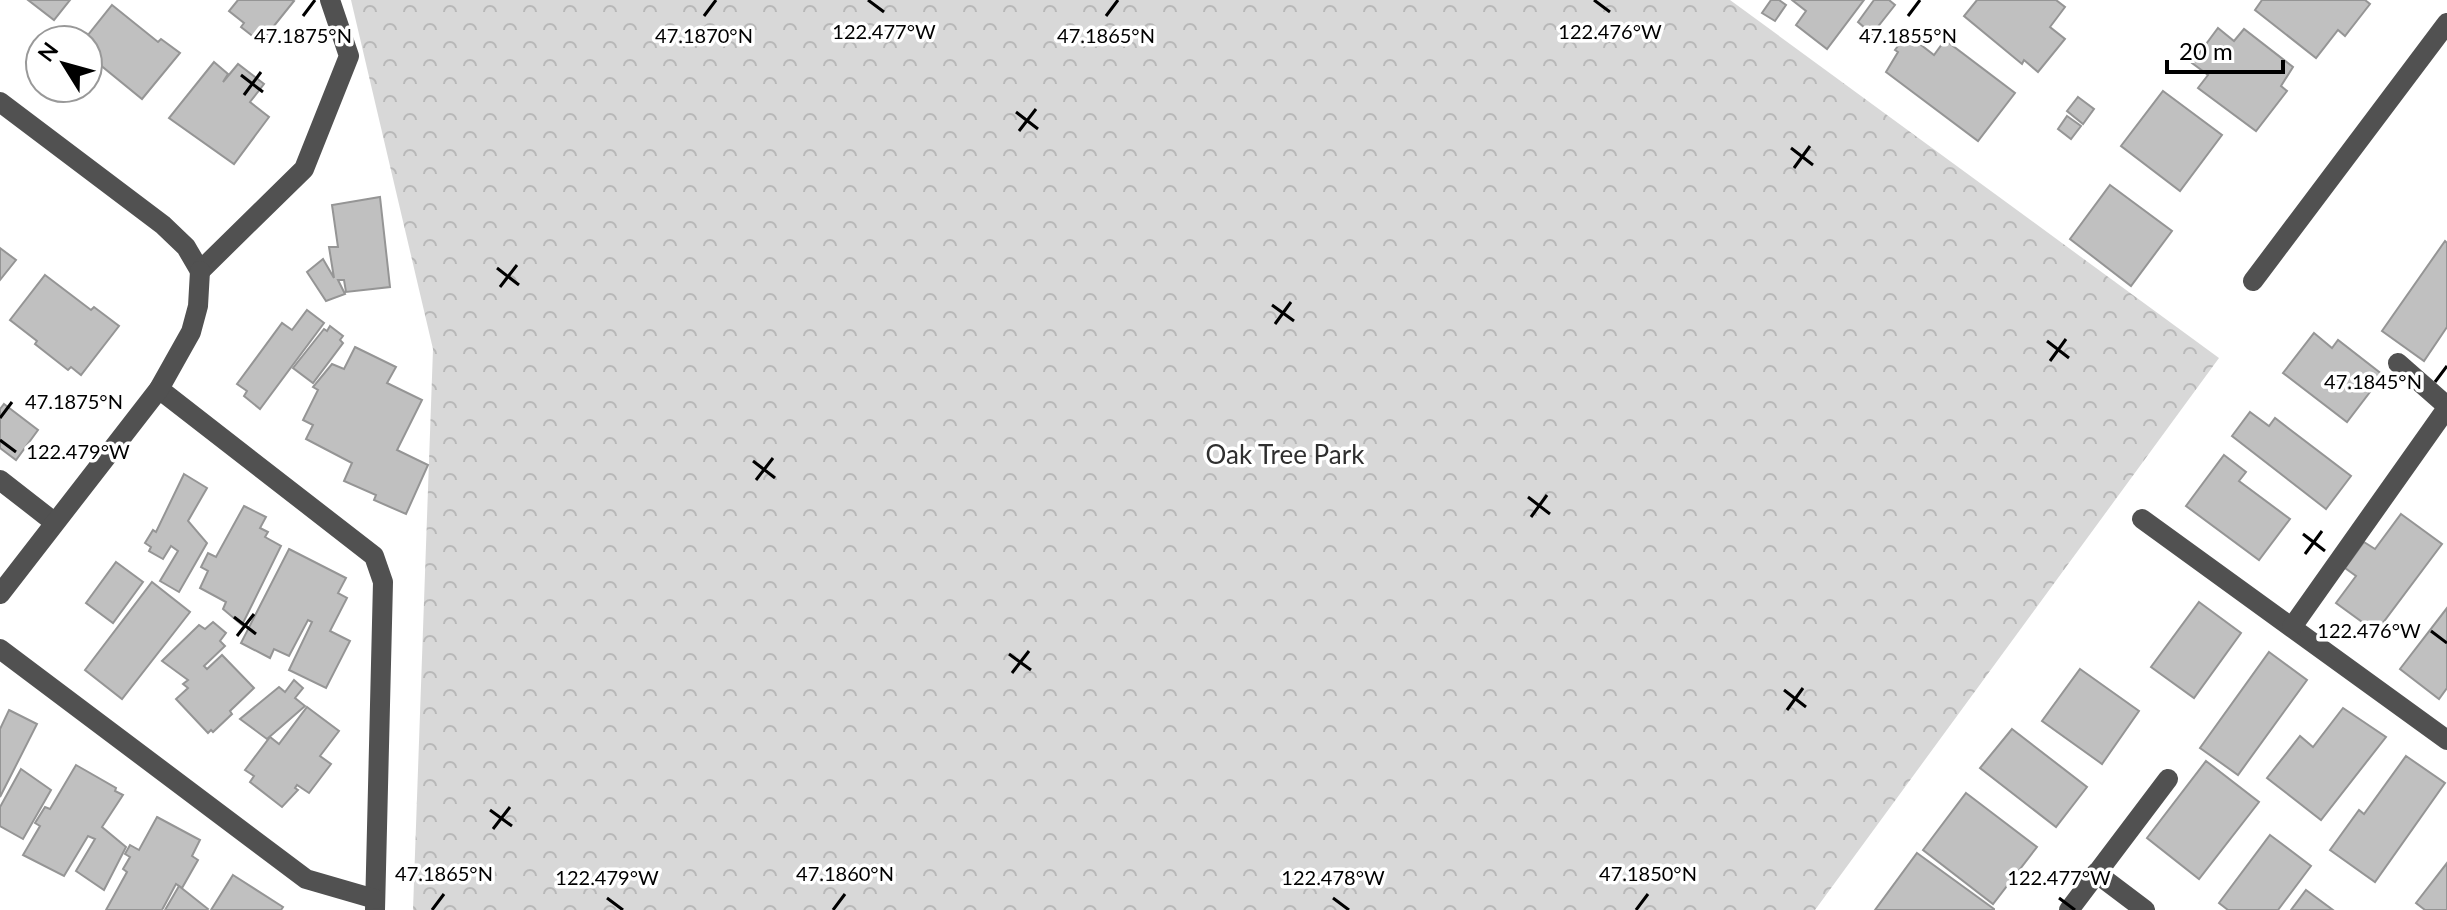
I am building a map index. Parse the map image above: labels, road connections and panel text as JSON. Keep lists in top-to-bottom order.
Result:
{
  "parks": ["Oak Tree Park"],
  "scale_bar": "20 m",
  "north": "top left",
  "coordinates": [
    "122.477°W",
    "122.476°W",
    "47.1875°N",
    "47.1870°N",
    "47.1865°N",
    "47.1855°N",
    "47.1845°N",
    "122.479°W",
    "47.1860°N",
    "47.1850°N",
    "122.478°W"
  ]
}
